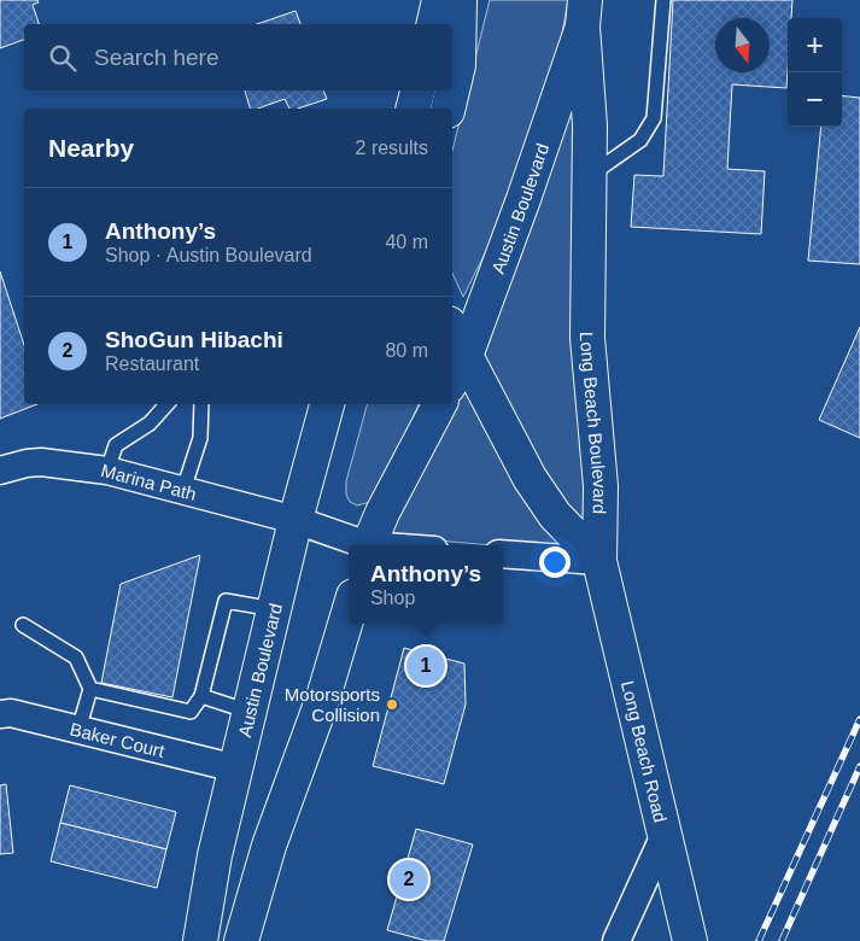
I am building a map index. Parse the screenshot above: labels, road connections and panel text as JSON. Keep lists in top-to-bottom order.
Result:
{
  "streets": {
    "main road": ["Austin Boulevard", "Long Beach Boulevard", "Long Beach Road"],
    "street": ["Marina Path", "Baker Court"]
  },
  "crossings": [
    ["Austin Boulevard", "Long Beach Boulevard"],
    ["Austin Boulevard", "Marina Path"],
    ["Austin Boulevard", "Baker Court"],
    ["Long Beach Boulevard", "Long Beach Road"]
  ],
  "places": ["Motorsports Collision"],
  "north": "bottom",
  "page": {
    "map_buttons": ["+", "−"],
    "search": "Search here",
    "heading": ["Nearby", "2 results"],
    "list": [
      {
        "mark": "1",
        "name": "Anthony’s",
        "note": "Shop · Austin Boulevard",
        "value": "40 m"
      },
      {
        "mark": "2",
        "name": "ShoGun Hibachi",
        "note": "Restaurant",
        "value": "80 m"
      }
    ],
    "popup": ["Anthony’s", "Shop"],
    "pins": ["1", "2"]
  }
}
